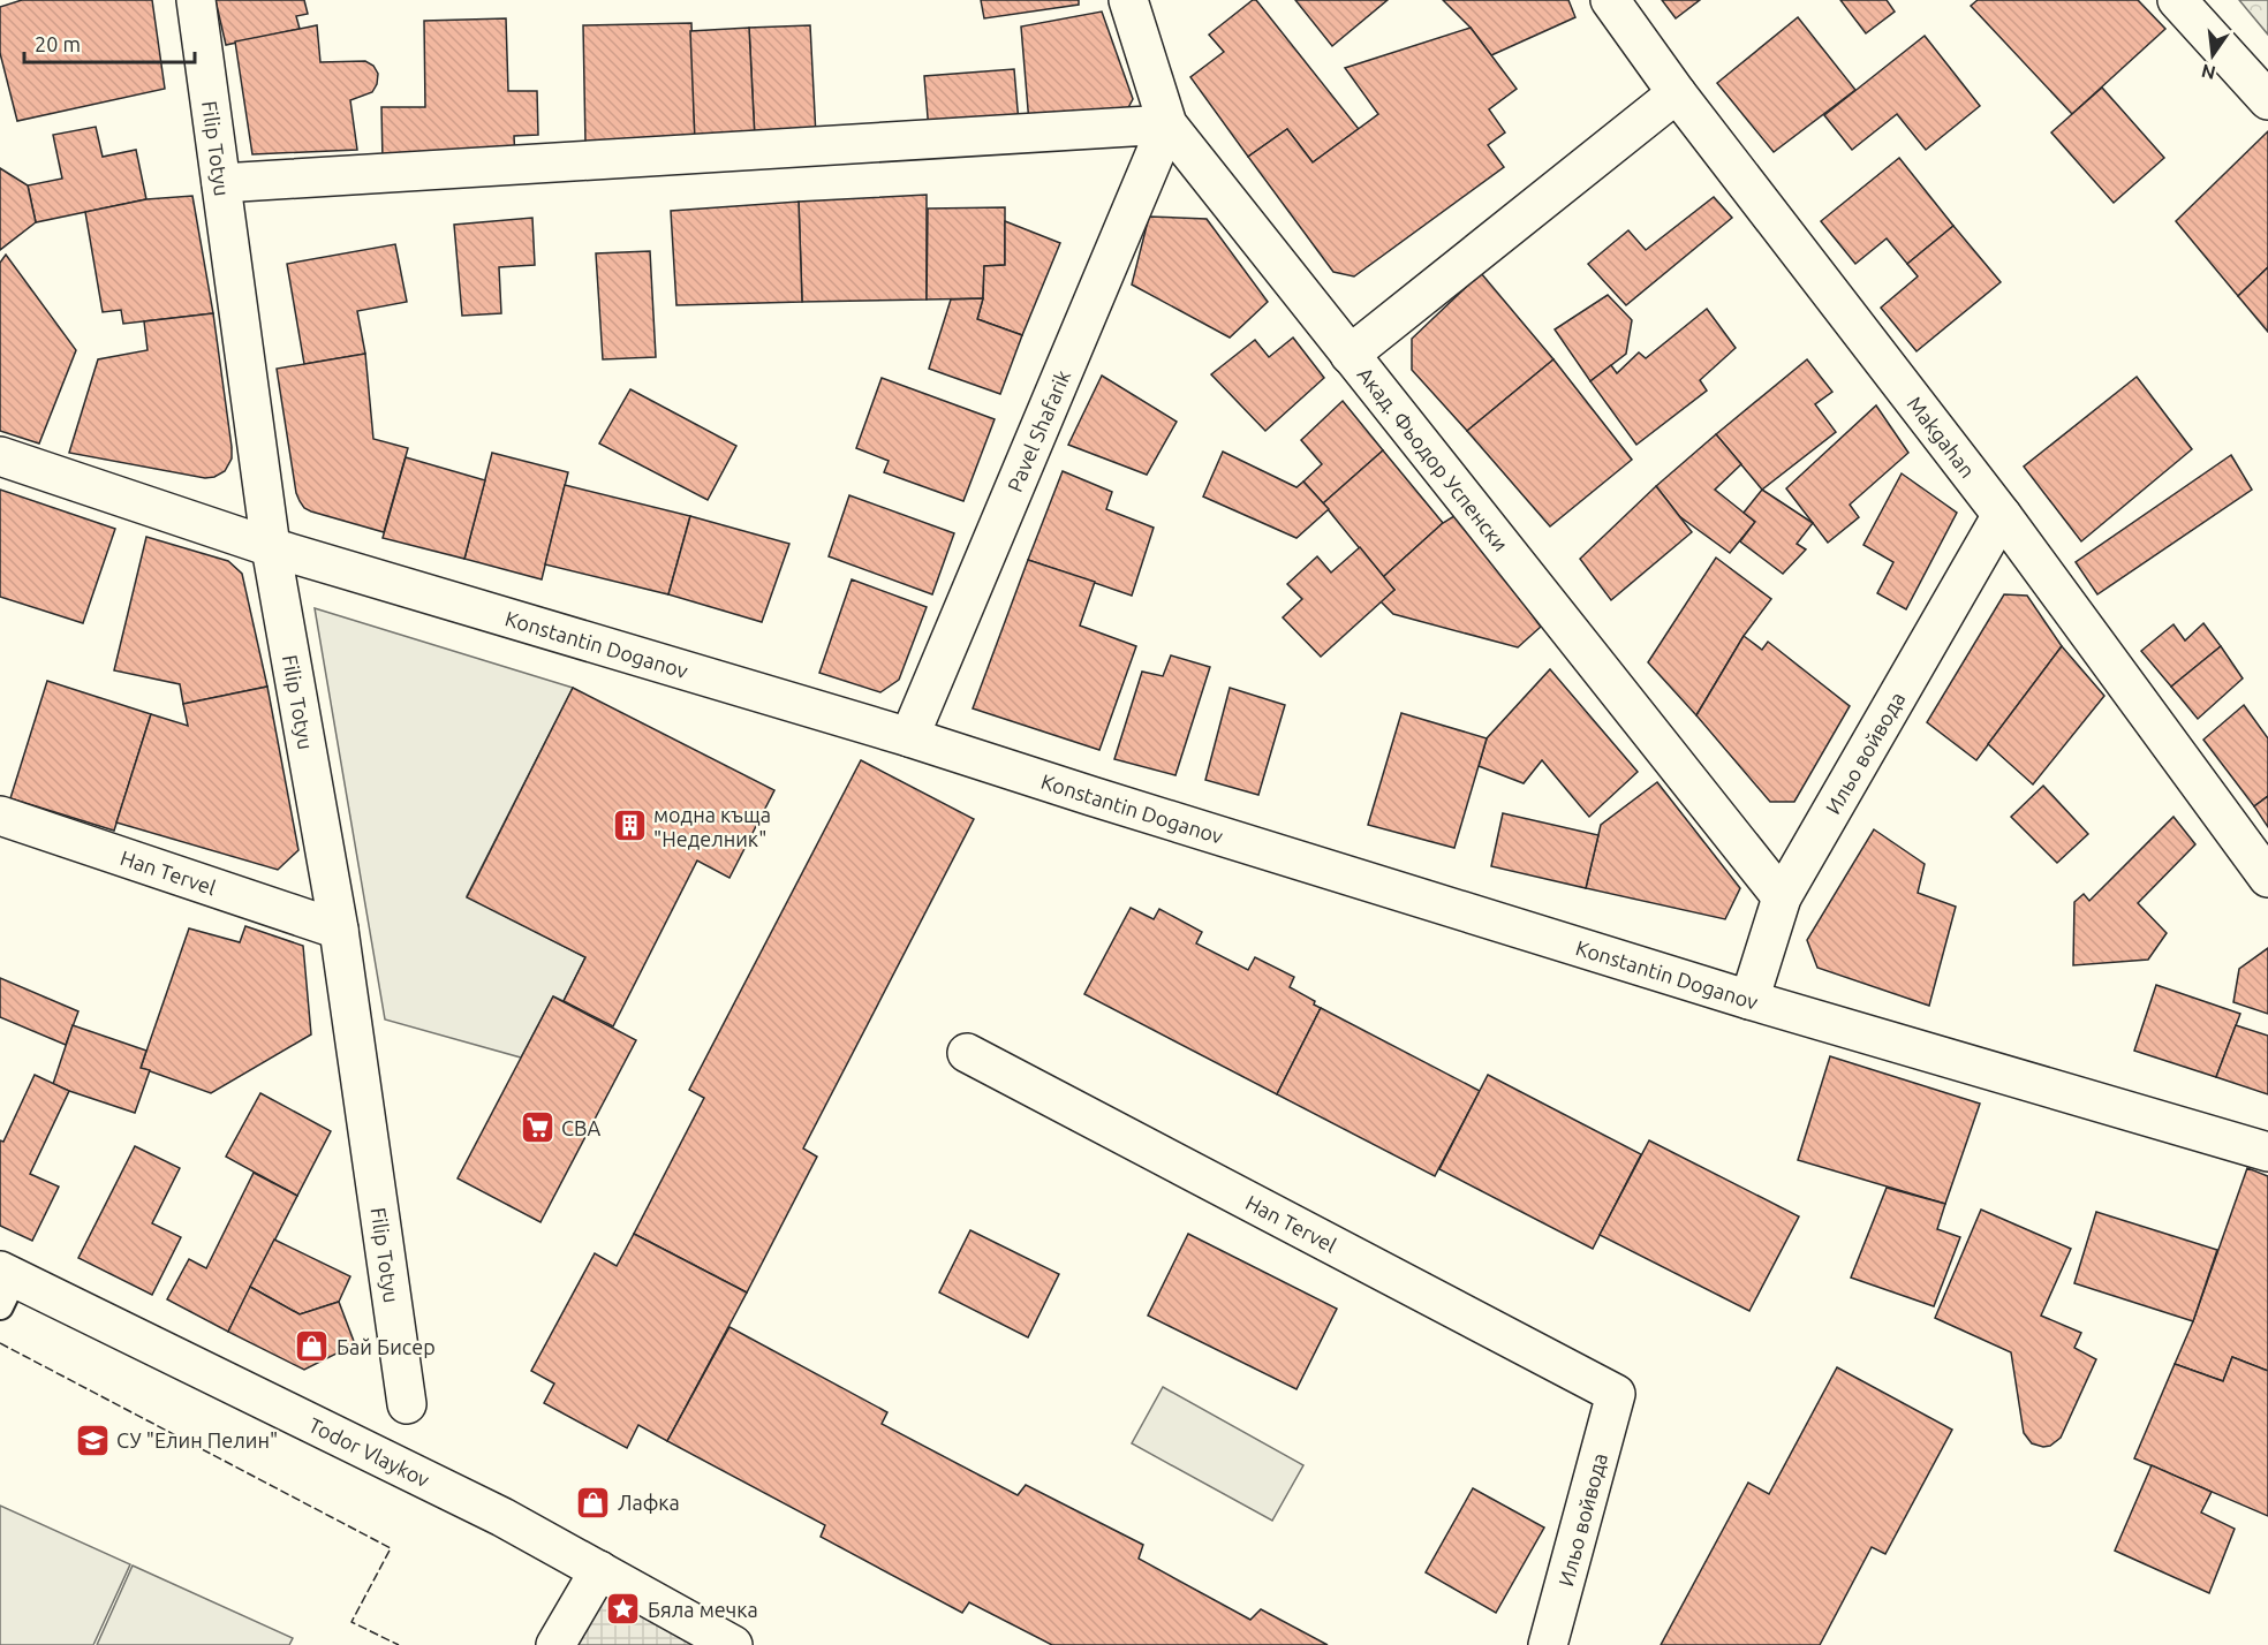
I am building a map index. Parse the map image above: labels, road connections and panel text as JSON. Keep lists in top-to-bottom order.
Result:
{
  "streets": {
    "street": [
      "Filip Totyu",
      "Pavel Shafarik",
      "Makgahan",
      "Акад. Фьодор Успенски",
      "Konstantin Doganov",
      "Ильо войвода",
      "Han Tervel",
      "Todor Vlaykov"
    ]
  },
  "crossings": [
    ["Filip Totyu", "Konstantin Doganov"],
    ["Filip Totyu", "Han Tervel"],
    ["Pavel Shafarik", "Акад. Фьодор Успенски"],
    ["Pavel Shafarik", "Konstantin Doganov"],
    ["Makgahan", "Ильо войвода"],
    ["Акад. Фьодор Успенски", "Ильо войвода"],
    ["Konstantin Doganov", "Ильо войвода"],
    ["Ильо войвода", "Han Tervel"]
  ],
  "places": {
    "building": ["модна къща \"Неделник\""],
    "supermarket": ["CBA"],
    "shop": ["Бай Бисер", "Лафка"],
    "school or university": ["СУ \"Елин Пелин\""],
    "place": ["Бяла мечка"]
  },
  "scale_bar": "20 m",
  "north": "bottom"
}
